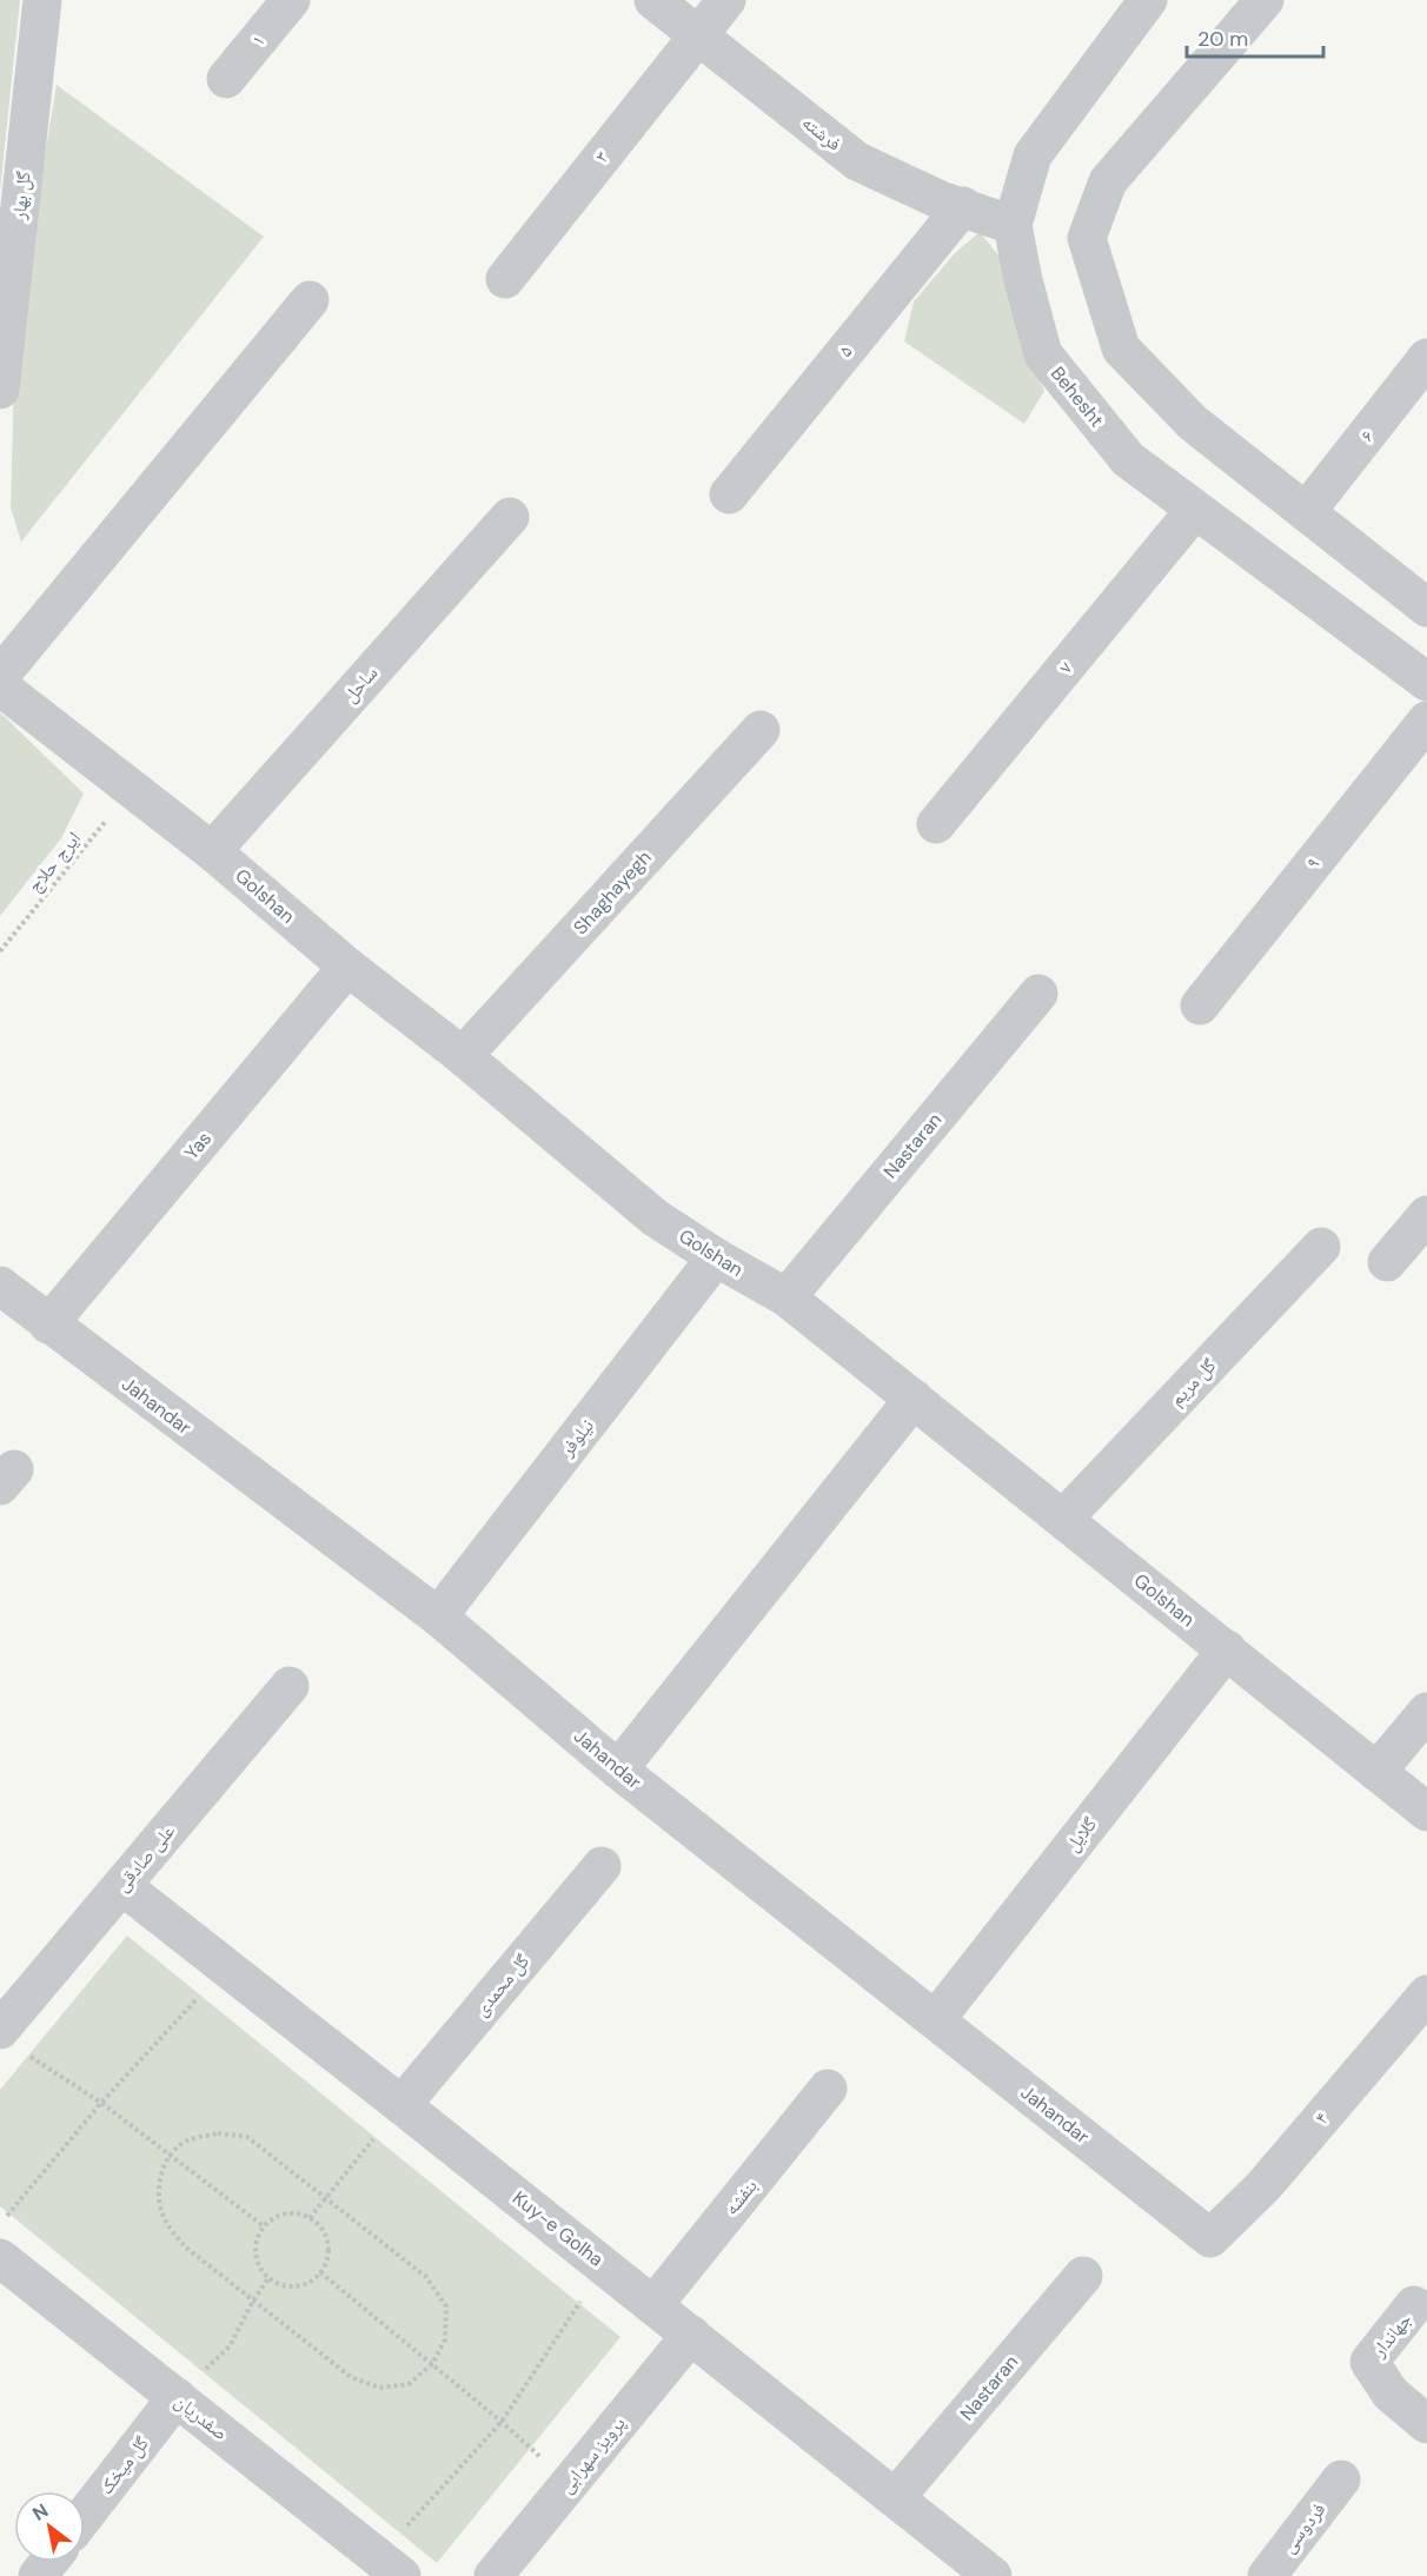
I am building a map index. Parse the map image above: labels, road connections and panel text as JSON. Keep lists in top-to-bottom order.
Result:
{
  "streets": {
    "street": [
      "۱",
      "فرشته",
      "۳",
      "گل بهار",
      "۵",
      "Behesht",
      "۶",
      "۷",
      "ساحل",
      "۹",
      "Shaghayegh",
      "Golshan",
      "Yas",
      "Nastaran",
      "گل مریم",
      "Jahandar",
      "نیلوفر",
      "گلایل",
      "علی صادقی",
      "گل محمدی",
      "۴",
      "بنفشه",
      "Kuy-e Golha",
      "جهاندار",
      "صفدریان",
      "پرویز سهرابی",
      "گل میخک",
      "فردوسی"
    ],
    "path": ["ایرج حلاج"]
  },
  "crossings": [
    ["فرشته", "۳"],
    ["فرشته", "۵"],
    ["فرشته", "Behesht"],
    ["Behesht", "۷"],
    ["ساحل", "Golshan"],
    ["ایرج حلاج", "Golshan"],
    ["Shaghayegh", "Golshan"],
    ["Golshan", "Yas"],
    ["Golshan", "Nastaran"],
    ["Golshan", "گل مریم"],
    ["Golshan", "نیلوفر"],
    ["Golshan", "گلایل"],
    ["Yas", "Jahandar"],
    ["Nastaran", "Kuy-e Golha"],
    ["Jahandar", "نیلوفر"],
    ["Jahandar", "گلایل"],
    ["Jahandar", "۴"],
    ["علی صادقی", "Kuy-e Golha"],
    ["گل محمدی", "Kuy-e Golha"],
    ["بنفشه", "Kuy-e Golha"],
    ["Kuy-e Golha", "پرویز سهرابی"],
    ["صفدریان", "گل میخک"]
  ],
  "scale_bar": "20 m",
  "north": "top left"
}
